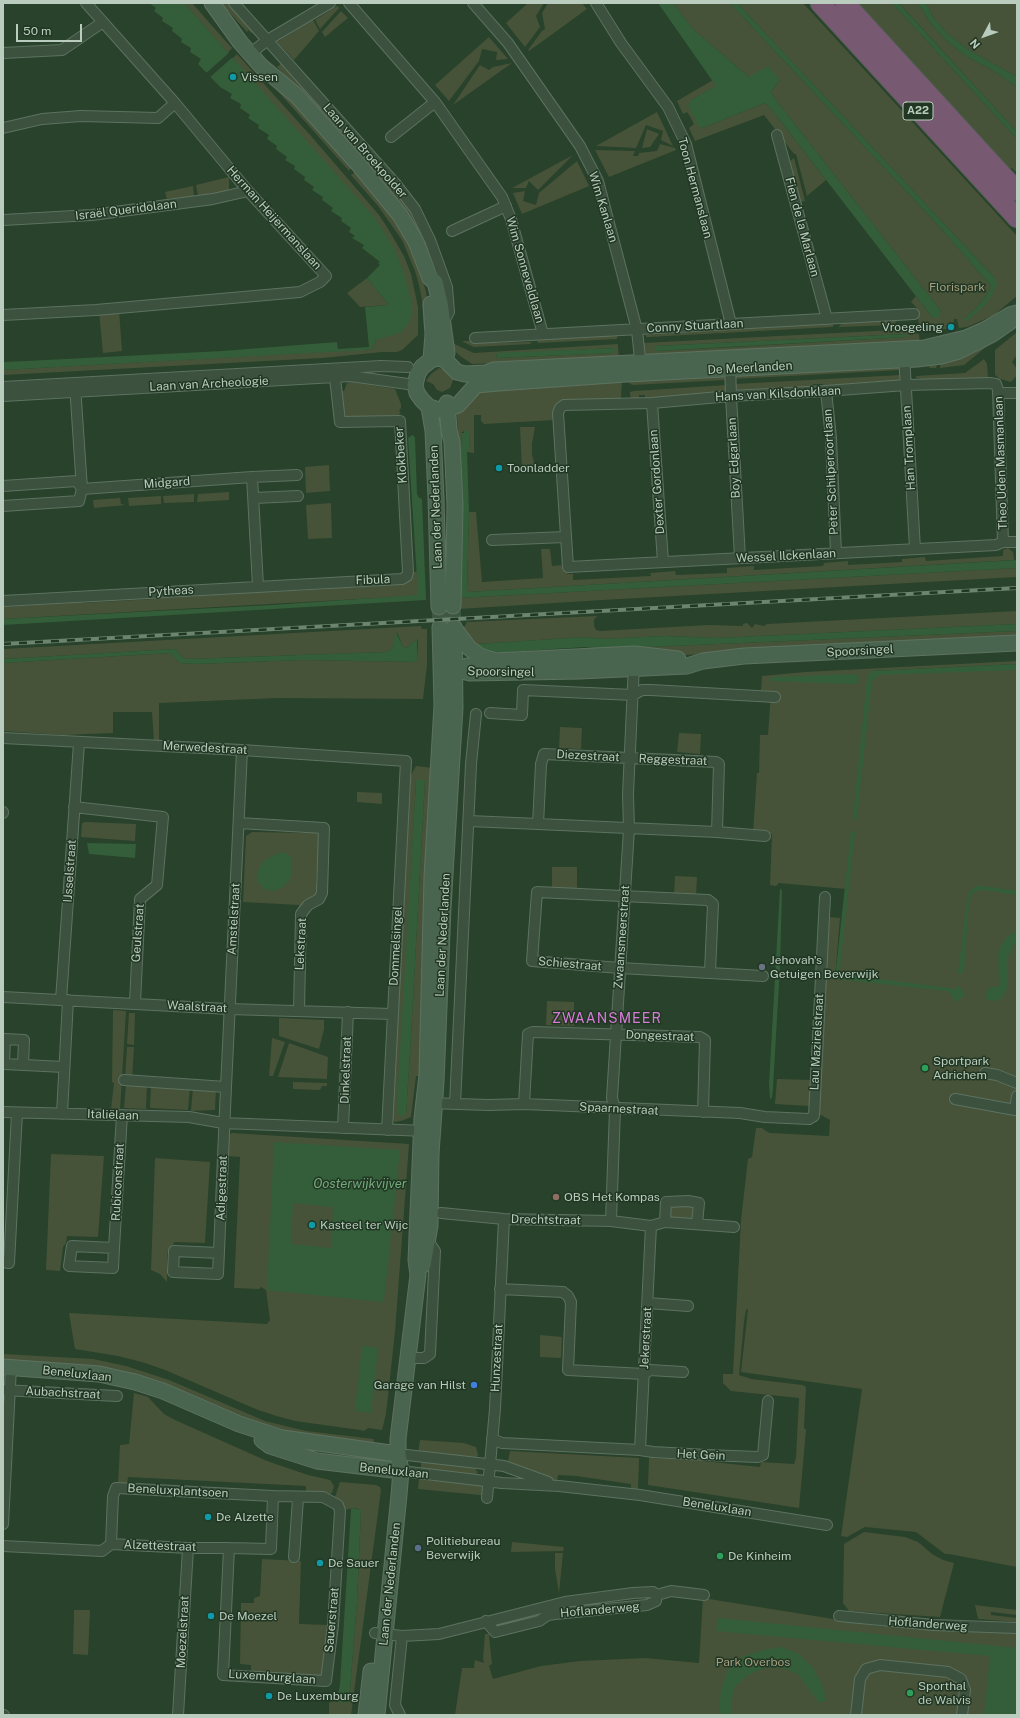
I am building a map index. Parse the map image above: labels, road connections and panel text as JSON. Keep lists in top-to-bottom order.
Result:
{
  "streets": {
    "highway": ["A22"],
    "main road": [
      "Laan van Broekpolder",
      "De Meerlanden",
      "Laan der Nederlanden",
      "Spoorsingel",
      "Beneluxlaan"
    ],
    "street": [
      "Toon Hermanslaan",
      "Wim Kanlaan",
      "Israël Queridolaan",
      "Herman Heijermanslaan",
      "Fien de la Marlaan",
      "Wim Sonneveldlaan",
      "Conny Stuartlaan",
      "Laan van Archeologie",
      "Hans van Kilsdonklaan",
      "Han Tromplaan",
      "Klokbeker",
      "Boy Edgarlaan",
      "Theo Uden Masmanlaan",
      "Peter Schilperoortlaan",
      "Dexter Gordonlaan",
      "Midgard",
      "Wessel Ilckenlaan",
      "Fibula",
      "Pytheas",
      "Merwedestraat",
      "Diezestraat",
      "Reggestraat",
      "IJsselstraat",
      "Amstelstraat",
      "Geulstraat",
      "Zwaansmeerstraat",
      "Lekstraat",
      "Dommelsingel",
      "Schiestraat",
      "Waalstraat",
      "Dongestraat",
      "Lau Mazirelstraat",
      "Dinkelstraat",
      "Spaarnestraat",
      "Italiëlaan",
      "Rubiconstraat",
      "Adigestraat",
      "Drechtstraat",
      "Jekerstraat",
      "Hunzestraat",
      "Aubachstraat",
      "Het Gein",
      "Beneluxplantsoen",
      "Alzettestraat",
      "Hoflanderweg",
      "Sauerstraat",
      "Moezelstraat",
      "Luxemburglaan"
    ]
  },
  "crossings": [
    ["Toon Hermanslaan", "Conny Stuartlaan"],
    ["Wim Kanlaan", "Conny Stuartlaan"],
    ["Wim Kanlaan", "De Meerlanden"],
    ["Israël Queridolaan", "Herman Heijermanslaan"],
    ["Fien de la Marlaan", "Conny Stuartlaan"],
    ["Wim Sonneveldlaan", "Conny Stuartlaan"],
    ["De Meerlanden", "Han Tromplaan"],
    ["De Meerlanden", "Boy Edgarlaan"],
    ["De Meerlanden", "Laan der Nederlanden"],
    ["Laan van Archeologie", "Klokbeker"],
    ["Hans van Kilsdonklaan", "Han Tromplaan"],
    ["Hans van Kilsdonklaan", "Boy Edgarlaan"],
    ["Hans van Kilsdonklaan", "Theo Uden Masmanlaan"],
    ["Hans van Kilsdonklaan", "Peter Schilperoortlaan"],
    ["Hans van Kilsdonklaan", "Dexter Gordonlaan"],
    ["Hans van Kilsdonklaan", "Wessel Ilckenlaan"],
    ["Han Tromplaan", "Wessel Ilckenlaan"],
    ["Klokbeker", "Fibula"],
    ["Boy Edgarlaan", "Wessel Ilckenlaan"],
    ["Theo Uden Masmanlaan", "Wessel Ilckenlaan"],
    ["Peter Schilperoortlaan", "Wessel Ilckenlaan"],
    ["Dexter Gordonlaan", "Wessel Ilckenlaan"],
    ["Laan der Nederlanden", "Spaarnestraat"],
    ["Laan der Nederlanden", "Italiëlaan"],
    ["Laan der Nederlanden", "Beneluxlaan"],
    ["Laan der Nederlanden", "Hoflanderweg"],
    ["Fibula", "Pytheas"],
    ["Spoorsingel", "Zwaansmeerstraat"],
    ["Merwedestraat", "IJsselstraat"],
    ["Merwedestraat", "Amstelstraat"],
    ["Merwedestraat", "Dommelsingel"],
    ["Diezestraat", "Reggestraat"],
    ["Diezestraat", "Zwaansmeerstraat"],
    ["Reggestraat", "Zwaansmeerstraat"],
    ["IJsselstraat", "Geulstraat"],
    ["IJsselstraat", "Waalstraat"],
    ["IJsselstraat", "Italiëlaan"],
    ["Amstelstraat", "Lekstraat"],
    ["Amstelstraat", "Waalstraat"],
    ["Geulstraat", "Waalstraat"],
    ["Zwaansmeerstraat", "Schiestraat"],
    ["Zwaansmeerstraat", "Dongestraat"],
    ["Zwaansmeerstraat", "Spaarnestraat"],
    ["Zwaansmeerstraat", "Drechtstraat"],
    ["Lekstraat", "Waalstraat"],
    ["Dommelsingel", "Waalstraat"],
    ["Dommelsingel", "Italiëlaan"],
    ["Waalstraat", "Dinkelstraat"],
    ["Dongestraat", "Spaarnestraat"],
    ["Lau Mazirelstraat", "Spaarnestraat"],
    ["Dinkelstraat", "Italiëlaan"],
    ["Italiëlaan", "Rubiconstraat"],
    ["Italiëlaan", "Adigestraat"],
    ["Drechtstraat", "Jekerstraat"],
    ["Drechtstraat", "Hunzestraat"],
    ["Jekerstraat", "Het Gein"],
    ["Hunzestraat", "Beneluxlaan"],
    ["Beneluxplantsoen", "Alzettestraat"],
    ["Beneluxplantsoen", "Sauerstraat"],
    ["Alzettestraat", "Sauerstraat"],
    ["Alzettestraat", "Moezelstraat"],
    ["Alzettestraat", "Luxemburglaan"],
    ["Sauerstraat", "Luxemburglaan"]
  ],
  "districts": ["ZWAANSMEER"],
  "water": ["Oosterwijkvijver"],
  "parks": ["Florispark", "Park Overbos"],
  "places": [
    "Vissen",
    "Vroegeling",
    "Toonladder",
    "Jehovah's Getuigen Beverwijk",
    "Sportpark Adrichem",
    "OBS Het Kompas",
    "Kasteel ter Wijc",
    "Garage van Hilst",
    "De Alzette",
    "Politiebureau Beverwijk",
    "De Kinheim",
    "De Sauer",
    "De Moezel",
    "Sporthal de Walvis",
    "De Luxemburg"
  ],
  "scale_bar": "50 m",
  "north": "bottom left"
}
